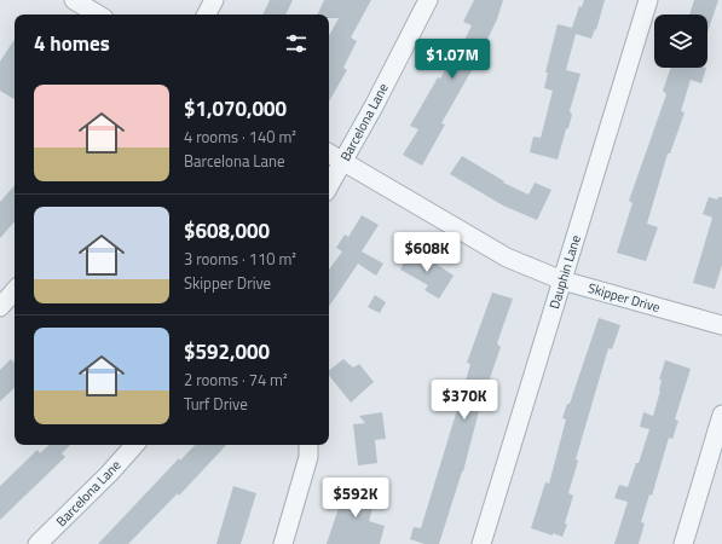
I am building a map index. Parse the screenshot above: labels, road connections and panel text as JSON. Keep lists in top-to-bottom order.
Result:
{
  "streets": {
    "street": ["Barcelona Lane", "Dauphin Lane", "Skipper Drive"]
  },
  "crossings": [
    ["Barcelona Lane", "Skipper Drive"],
    ["Dauphin Lane", "Skipper Drive"]
  ],
  "page": {
    "heading": "4 homes",
    "price": [
      "$1.07M",
      "$608K",
      "$370K",
      "$592K"
    ],
    "list": [
      {
        "name": "$1,070,000",
        "note": "4 rooms · 140 m² · Barcelona Lane"
      },
      {
        "name": "$608,000",
        "note": "3 rooms · 110 m² · Skipper Drive"
      },
      {
        "name": "$592,000",
        "note": "2 rooms · 74 m² · Turf Drive"
      }
    ]
  }
}
